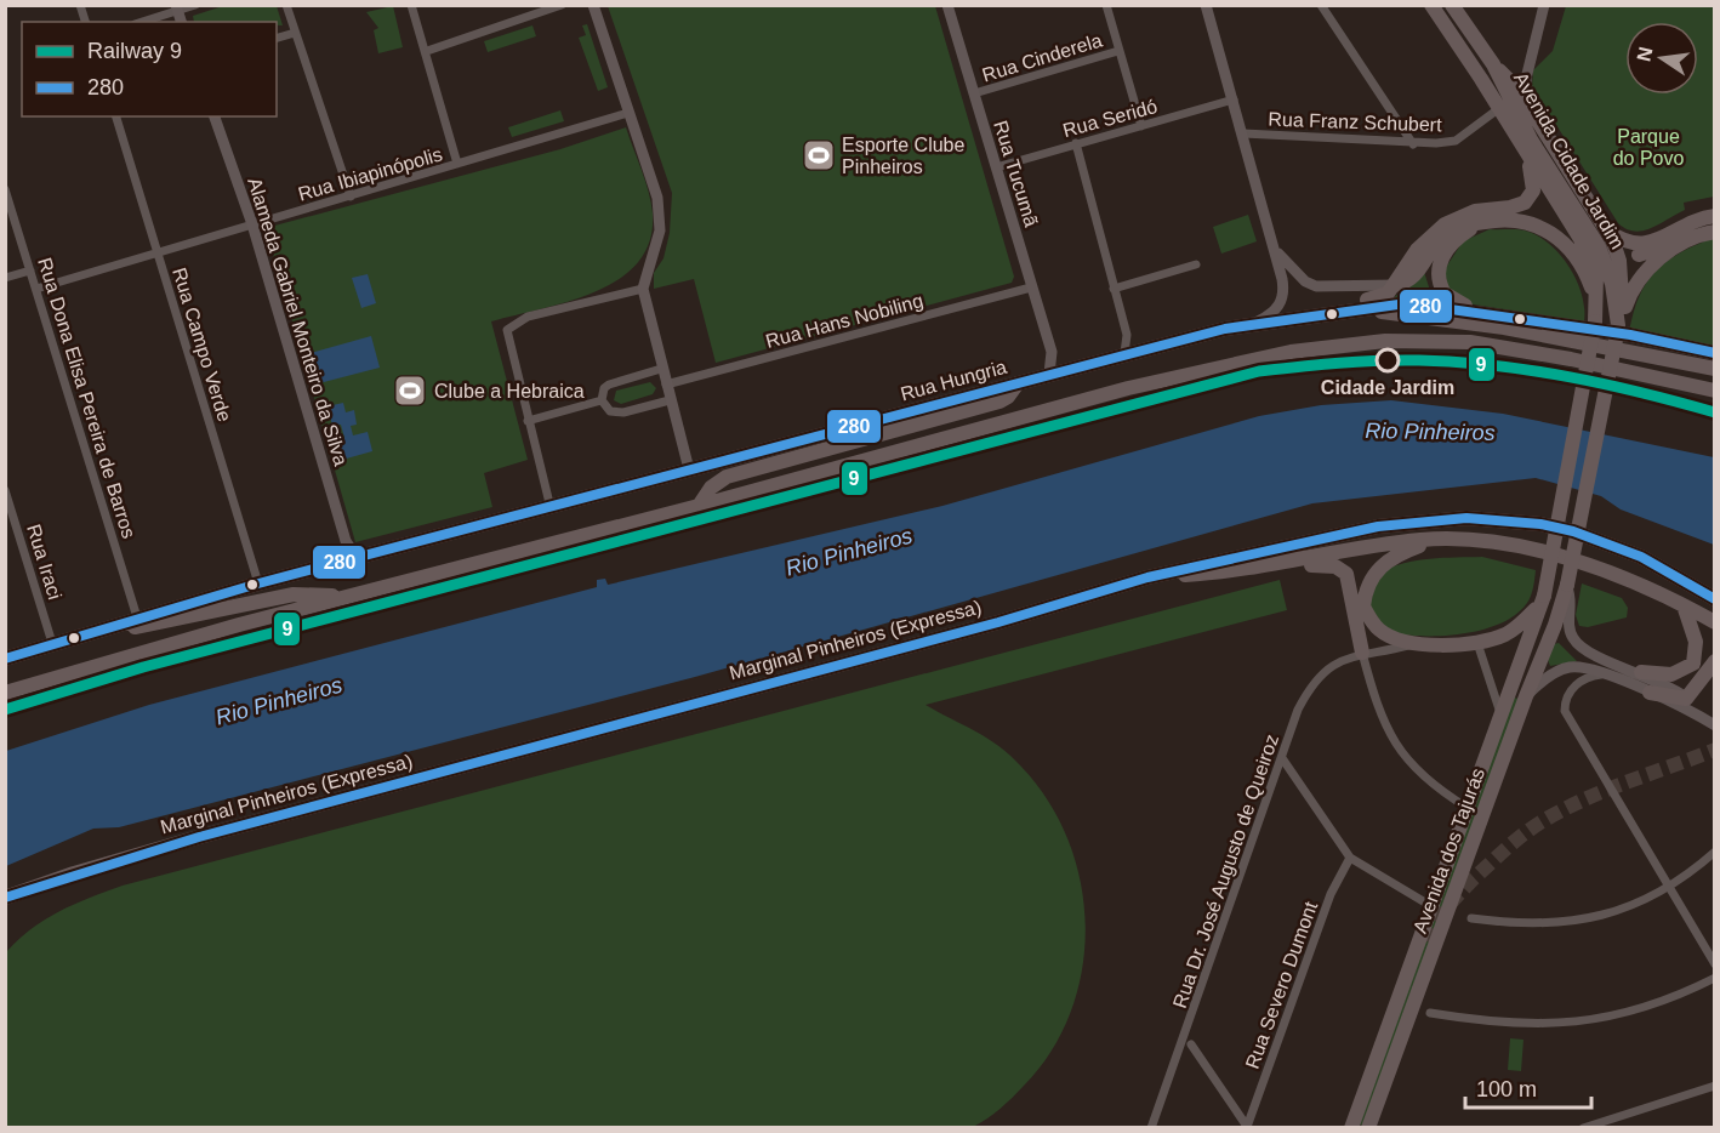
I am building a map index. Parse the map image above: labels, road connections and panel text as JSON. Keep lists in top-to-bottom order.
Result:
{
  "streets": {
    "highway": [
      "Avenida Cidade Jardim",
      "Rua Hungria",
      "Marginal Pinheiros (Expressa)",
      "Avenida dos Tajurás"
    ],
    "street": [
      "Rua Cinderela",
      "Rua Seridó",
      "Rua Franz Schubert",
      "Rua Ibiapinópolis",
      "Rua Tucumã",
      "Rua Hans Nobiling",
      "Alameda Gabriel Monteiro da Silva",
      "Rua Campo Verde",
      "Rua Dona Elisa Pereira de Barros",
      "Rua Iraci",
      "Rua Dr. José Augusto de Queiroz",
      "Rua Severo Dumont"
    ]
  },
  "crossings": [
    ["Rua Cinderela", "Rua Tucumã"],
    ["Rua Seridó", "Rua Tucumã"],
    ["Rua Franz Schubert", "Avenida Cidade Jardim"],
    ["Avenida Cidade Jardim", "Avenida dos Tajurás"],
    ["Rua Ibiapinópolis", "Alameda Gabriel Monteiro da Silva"],
    ["Rua Ibiapinópolis", "Rua Campo Verde"],
    ["Rua Ibiapinópolis", "Rua Dona Elisa Pereira de Barros"],
    ["Rua Tucumã", "Rua Hans Nobiling"],
    ["Rua Tucumã", "Rua Hungria"],
    ["Alameda Gabriel Monteiro da Silva", "Rua Hungria"],
    ["Rua Campo Verde", "Rua Hungria"],
    ["Rua Hungria", "Rua Dona Elisa Pereira de Barros"],
    ["Rua Hungria", "Rua Iraci"]
  ],
  "water": ["Rio Pinheiros"],
  "parks": ["Parque do Povo"],
  "places": {
    "sports": ["Esporte Clube Pinheiros", "Clube a Hebraica"],
    "other": ["Cidade Jardim"]
  },
  "lines": ["transit line 280", "rail line 9"],
  "legend": ["Railway 9", "280"],
  "scale_bar": "100 m",
  "north": "left"
}
